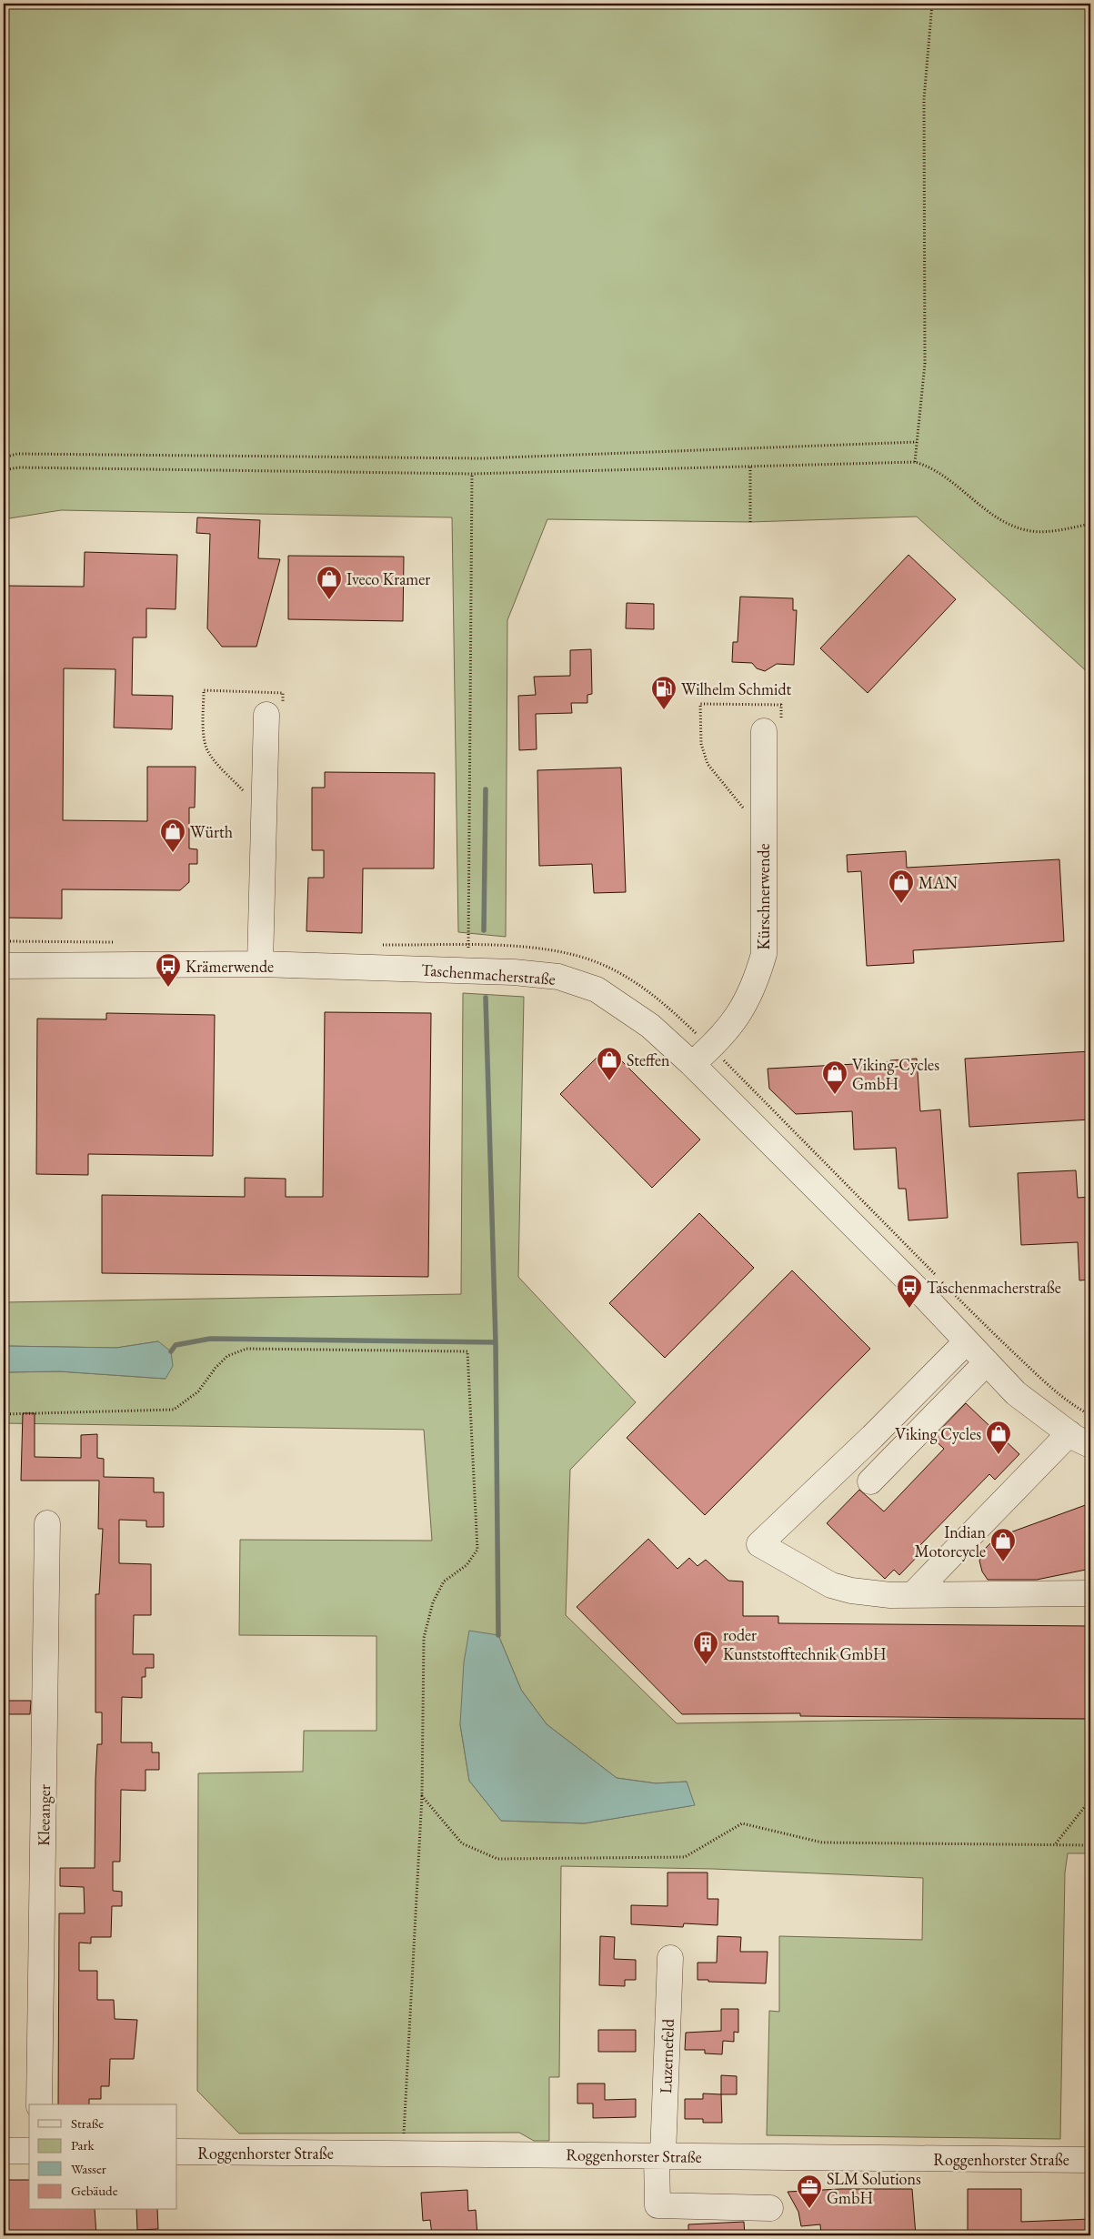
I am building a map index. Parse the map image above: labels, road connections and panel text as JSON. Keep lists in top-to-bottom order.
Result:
{
  "streets": {
    "street": [
      "Kürschnerwende",
      "Taschenmacherstraße",
      "Kleeanger",
      "Luzernefeld",
      "Roggenhorster Straße"
    ]
  },
  "crossings": [
    ["Kürschnerwende", "Taschenmacherstraße"],
    ["Luzernefeld", "Roggenhorster Straße"]
  ],
  "places": {
    "shop": [
      "Iveco Kramer",
      "Würth",
      "MAN",
      "Steffen",
      "Viking-Cycles GmbH",
      "Viking Cycles",
      "Indian Motorcycle"
    ],
    "fuel station": ["Wilhelm Schmidt"],
    "bus stop": ["Krämerwende", "Taschenmacherstraße"],
    "building": ["roder Kunststofftechnik GmbH"],
    "office": ["SLM Solutions GmbH"]
  },
  "legend": [
    "Straße",
    "Park",
    "Wasser",
    "Gebäude"
  ]
}
